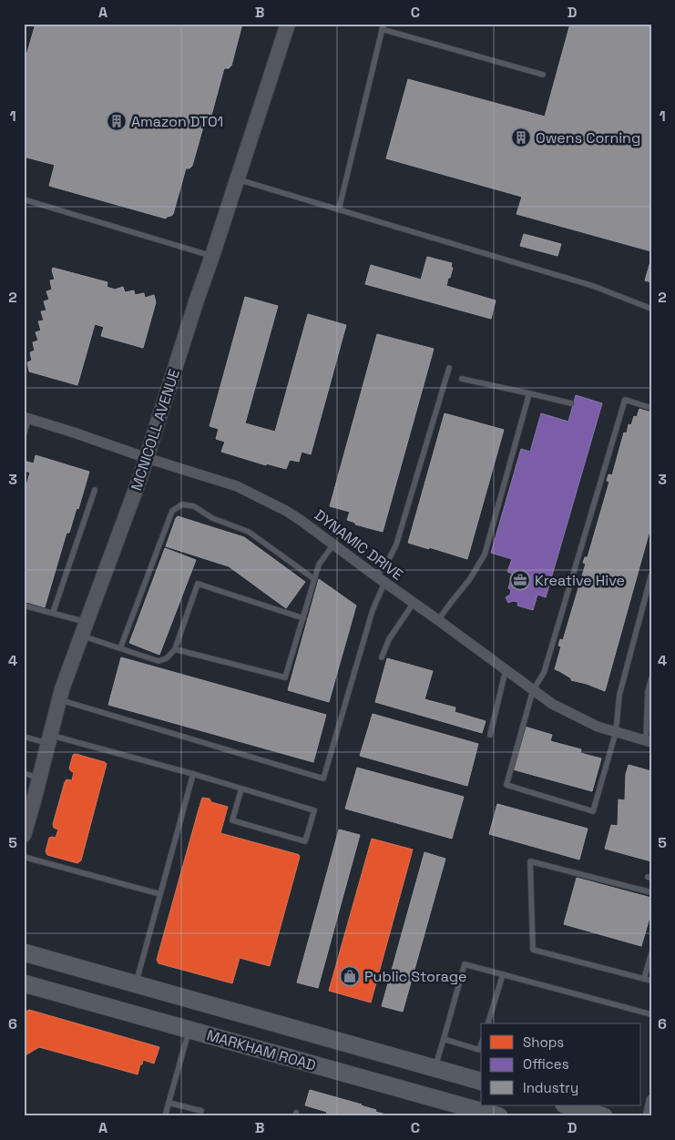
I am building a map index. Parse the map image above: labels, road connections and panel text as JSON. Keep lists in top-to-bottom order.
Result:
{
  "streets": {
    "main road": ["MCNICOLL AVENUE", "MARKHAM ROAD"],
    "street": ["DYNAMIC DRIVE"]
  },
  "crossings": [
    ["MCNICOLL AVENUE", "DYNAMIC DRIVE"]
  ],
  "places": {
    "building": ["Amazon DTO1", "Owens Corning"],
    "office": ["Kreative Hive"],
    "shop": ["Public Storage"]
  },
  "legend": ["Shops", "Offices", "Industry"],
  "grid": {
    "columns": [
      "A",
      "B",
      "C",
      "D"
    ],
    "rows": [
      "1",
      "2",
      "3",
      "4",
      "5",
      "6"
    ]
  }
}
